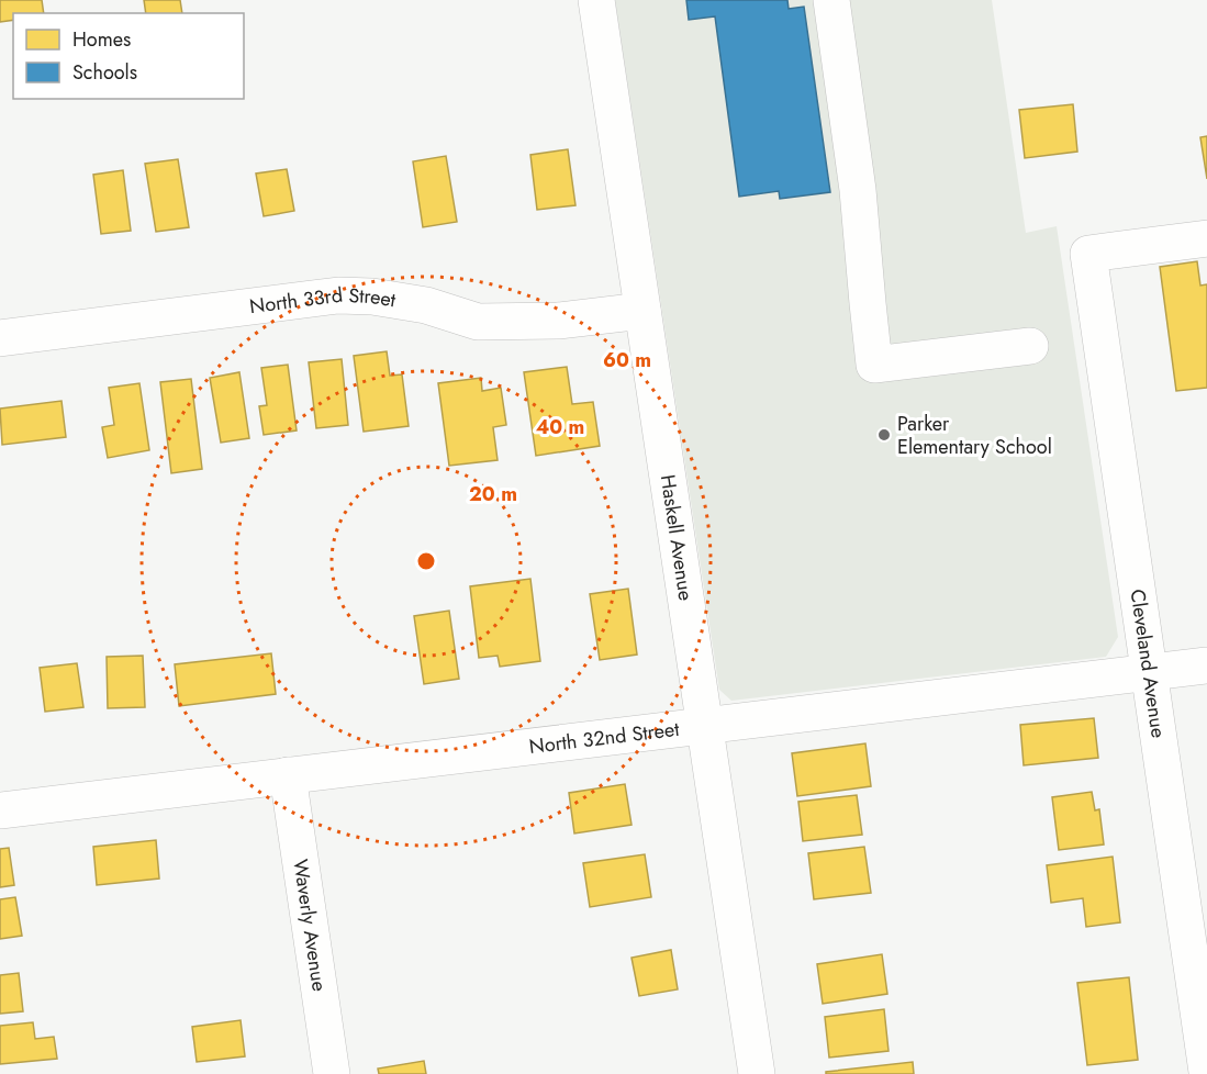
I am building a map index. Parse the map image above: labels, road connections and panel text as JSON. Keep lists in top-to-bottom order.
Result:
{
  "streets": {
    "street": [
      "North 33rd Street",
      "Haskell Avenue",
      "Cleveland Avenue",
      "North 32nd Street",
      "Waverly Avenue"
    ]
  },
  "crossings": [
    ["North 33rd Street", "Haskell Avenue"],
    ["Haskell Avenue", "North 32nd Street"],
    ["Cleveland Avenue", "North 32nd Street"],
    ["North 32nd Street", "Waverly Avenue"]
  ],
  "places": ["Parker Elementary School"],
  "legend": ["Homes", "Schools"],
  "rings": ["60 m", "40 m", "20 m"]
}
